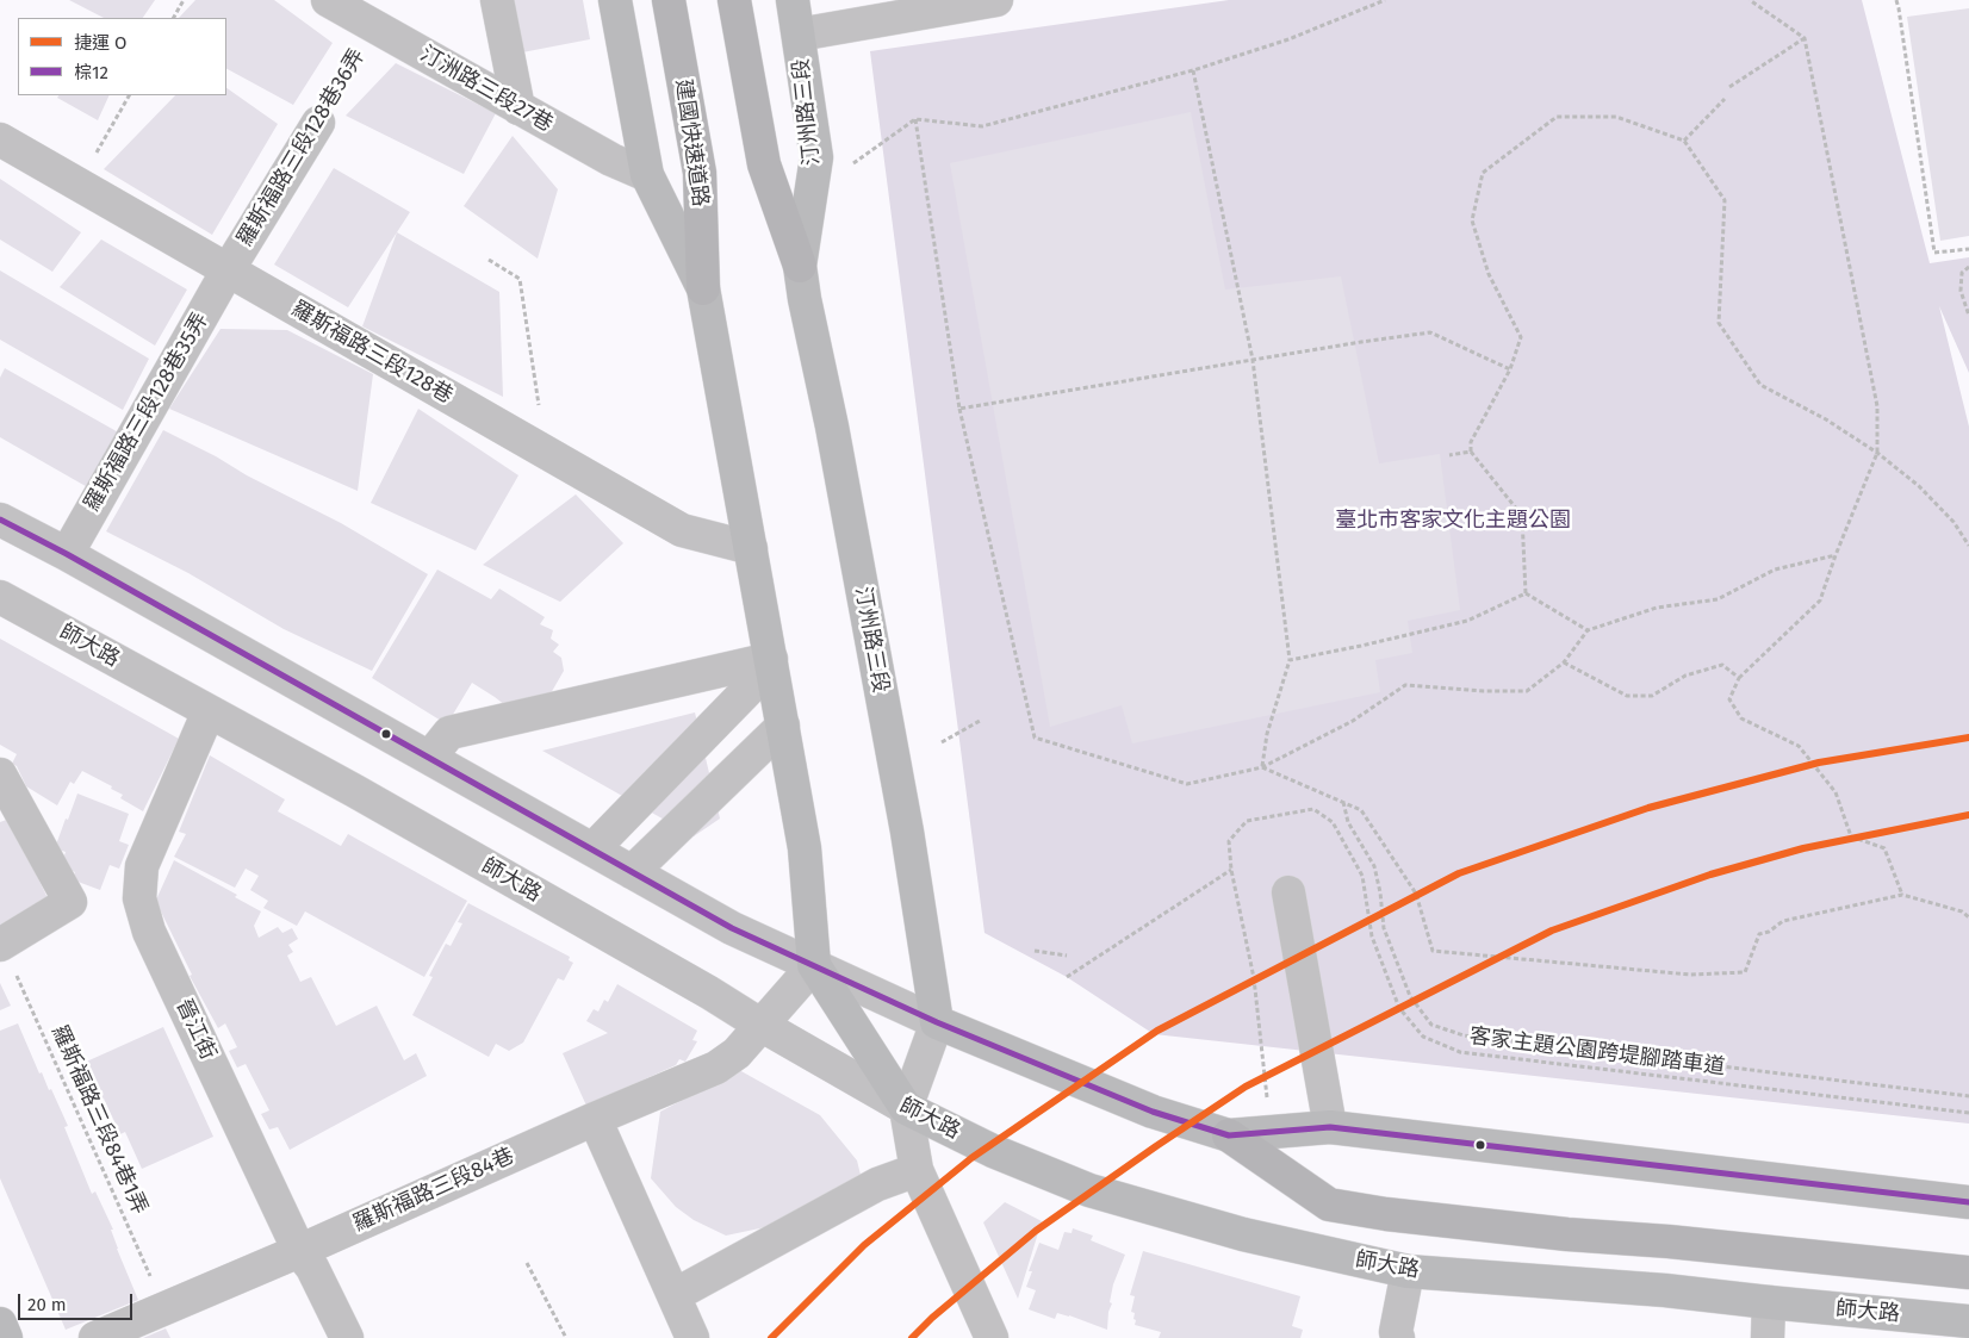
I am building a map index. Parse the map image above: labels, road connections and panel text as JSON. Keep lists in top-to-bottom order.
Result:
{
  "streets": {
    "highway": ["建國快速道路"],
    "main road": ["汀州路三段", "師大路"],
    "street": [
      "汀洲路三段27巷",
      "羅斯福路三段128巷36弄",
      "羅斯福路三段128巷",
      "羅斯福路三段128巷35弄",
      "晉江街",
      "羅斯福路三段84巷"
    ],
    "path": ["客家主題公園跨堤腳踏車道", "羅斯福路三段84巷1弄"]
  },
  "crossings": [
    ["汀洲路三段27巷", "羅斯福路三段128巷36弄"],
    ["汀州路三段", "師大路"],
    ["羅斯福路三段128巷36弄", "羅斯福路三段128巷"],
    ["羅斯福路三段128巷36弄", "羅斯福路三段128巷35弄"],
    ["羅斯福路三段128巷", "羅斯福路三段128巷35弄"],
    ["師大路", "晉江街"],
    ["師大路", "羅斯福路三段84巷"],
    ["晉江街", "羅斯福路三段84巷"],
    ["羅斯福路三段84巷1弄", "羅斯福路三段84巷"]
  ],
  "parks": ["臺北市客家文化主題公園"],
  "lines": ["transit line 棕12", "metro line O"],
  "legend": ["捷運 O", "棕12"],
  "scale_bar": "20 m"
}
